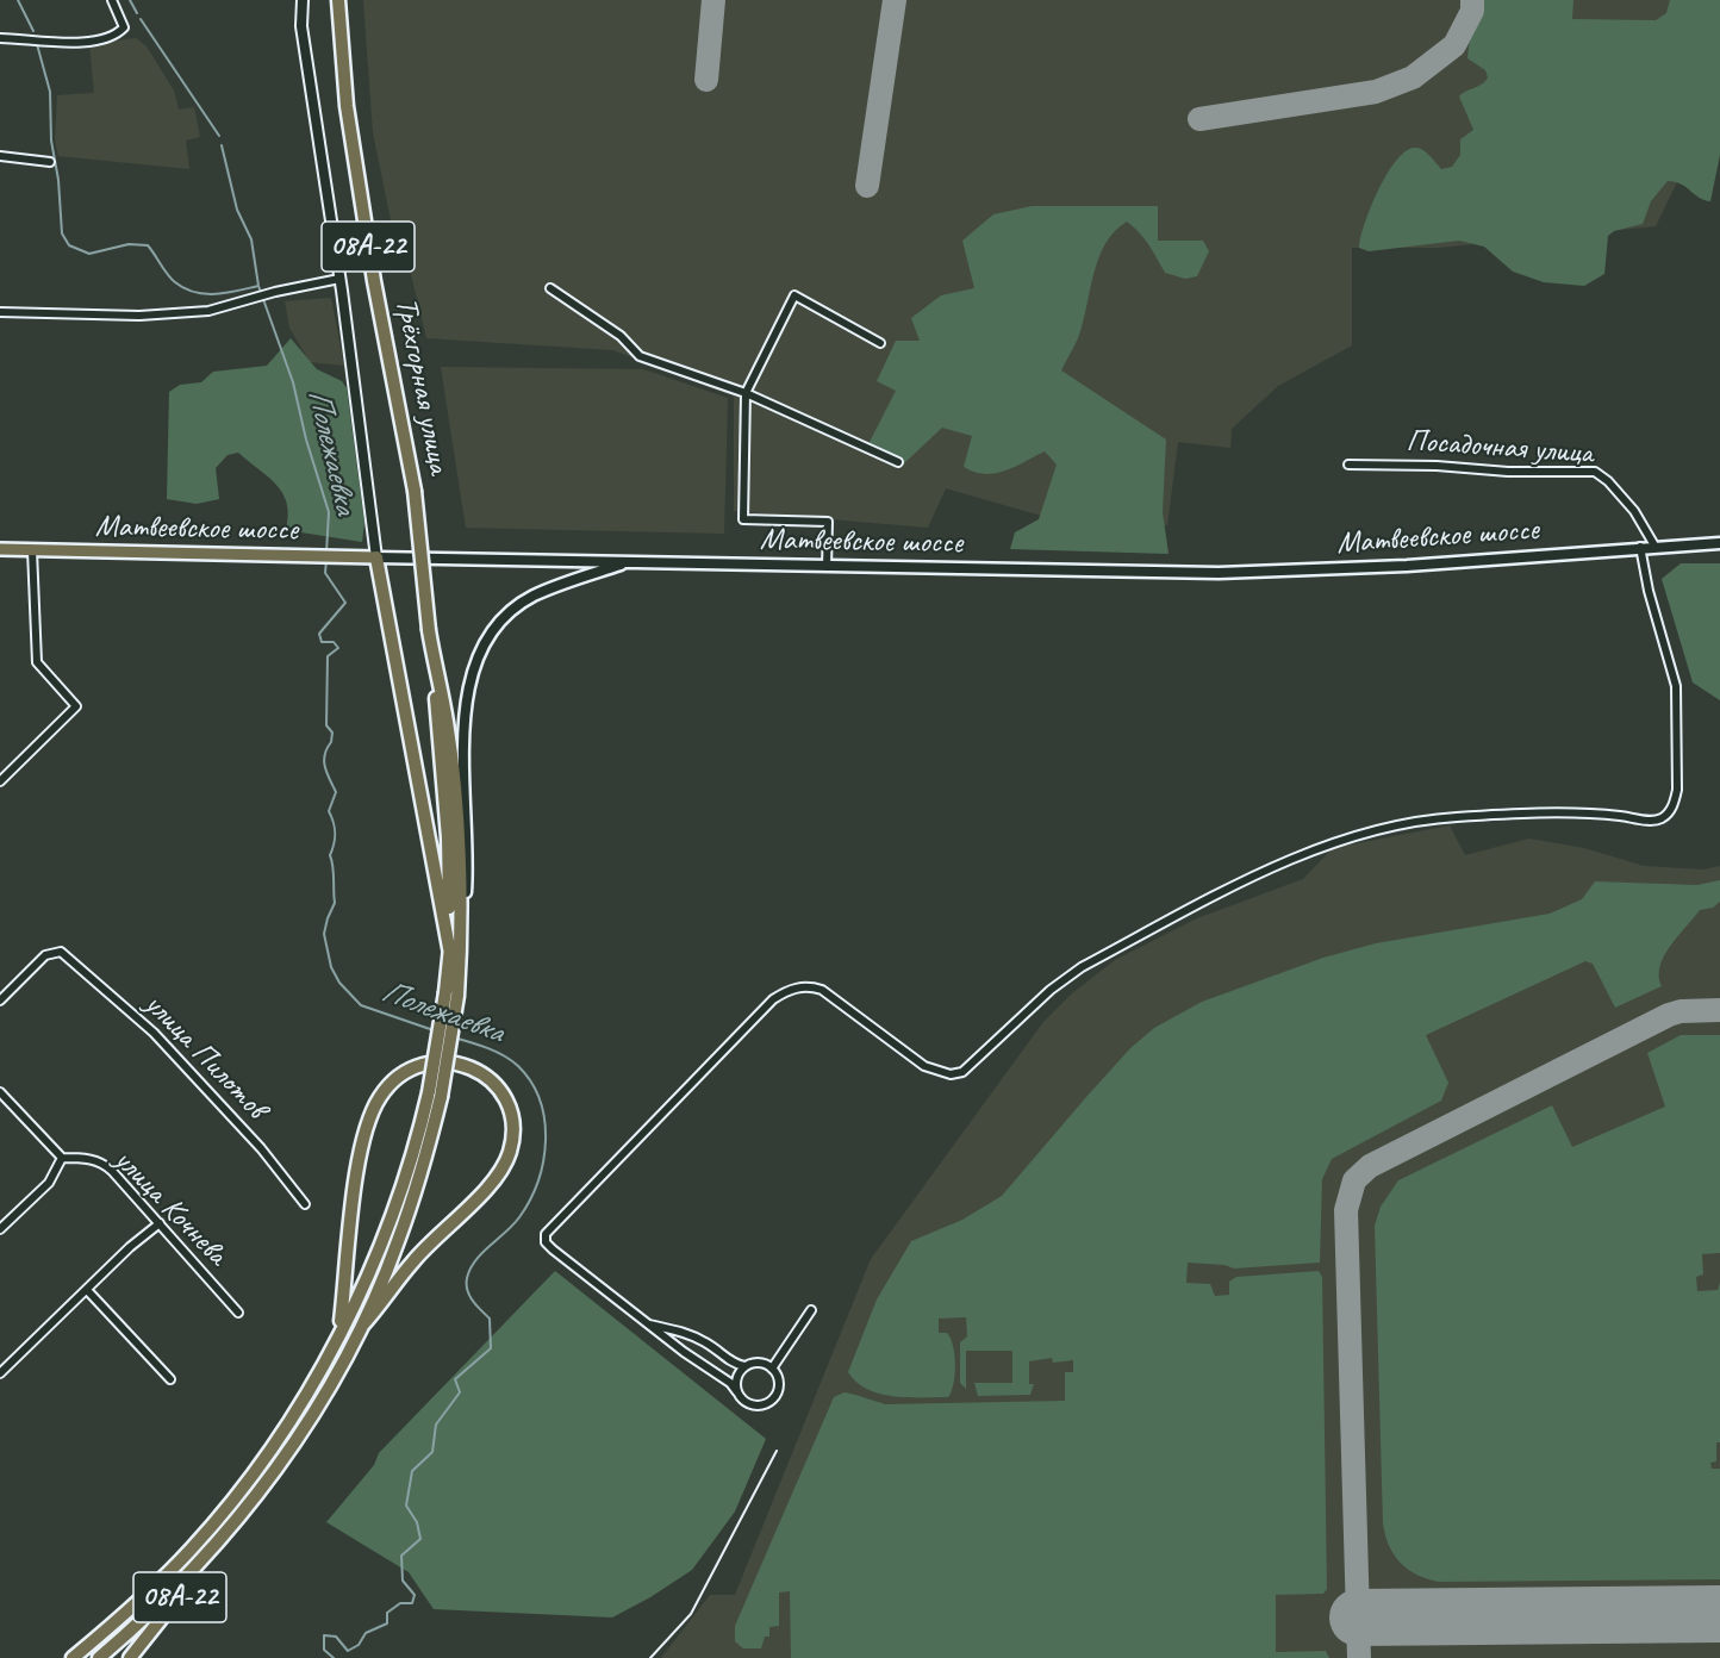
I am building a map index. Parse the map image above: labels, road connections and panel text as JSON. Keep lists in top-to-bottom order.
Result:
{
  "streets": {
    "highway": ["08А-22", "Трёхгорная улица"],
    "main road": ["Матвеевское шоссе"],
    "street": ["Посадочная улица", "улица Пилотов", "улица Кочнева"]
  },
  "crossings": [
    ["Посадочная улица", "Матвеевское шоссе"]
  ],
  "water": ["Полежаевка"]
}
